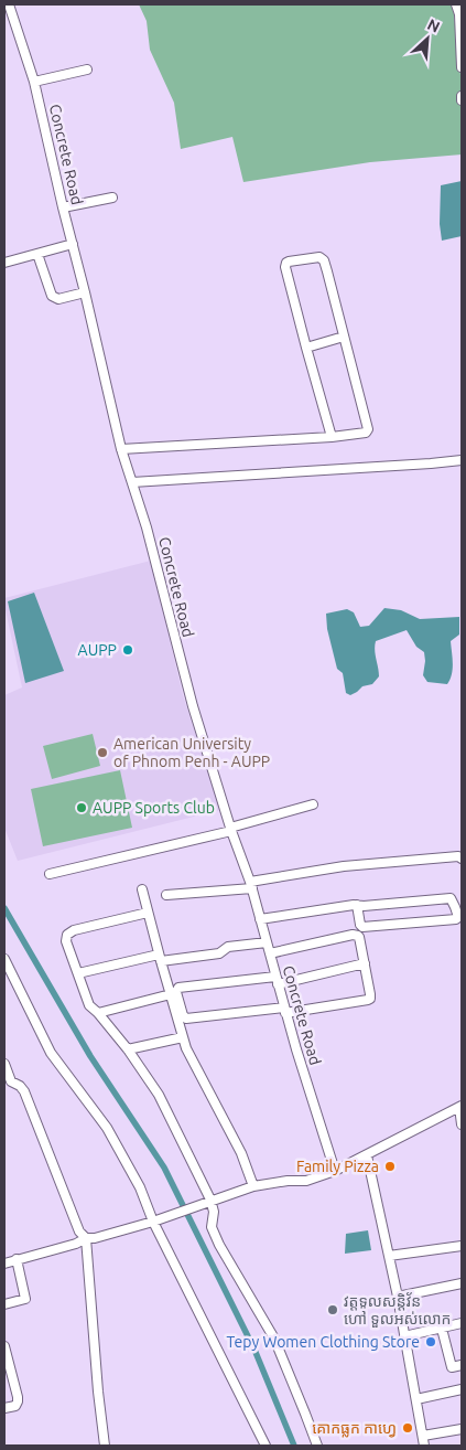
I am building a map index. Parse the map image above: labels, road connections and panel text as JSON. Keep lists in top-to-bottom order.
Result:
{
  "streets": {
    "street": ["Concrete Road"]
  },
  "places": [
    "AUPP",
    "American University of Phnom Penh - AUPP",
    "AUPP Sports Club",
    "Family Pizza",
    "វត្តទូលសន្តិវ័ន ហៅ ទួលអស់លោក",
    "Tepy Women Clothing Store",
    "គោកធ្លក កាហ្វេ"
  ],
  "north": "top right"
}
